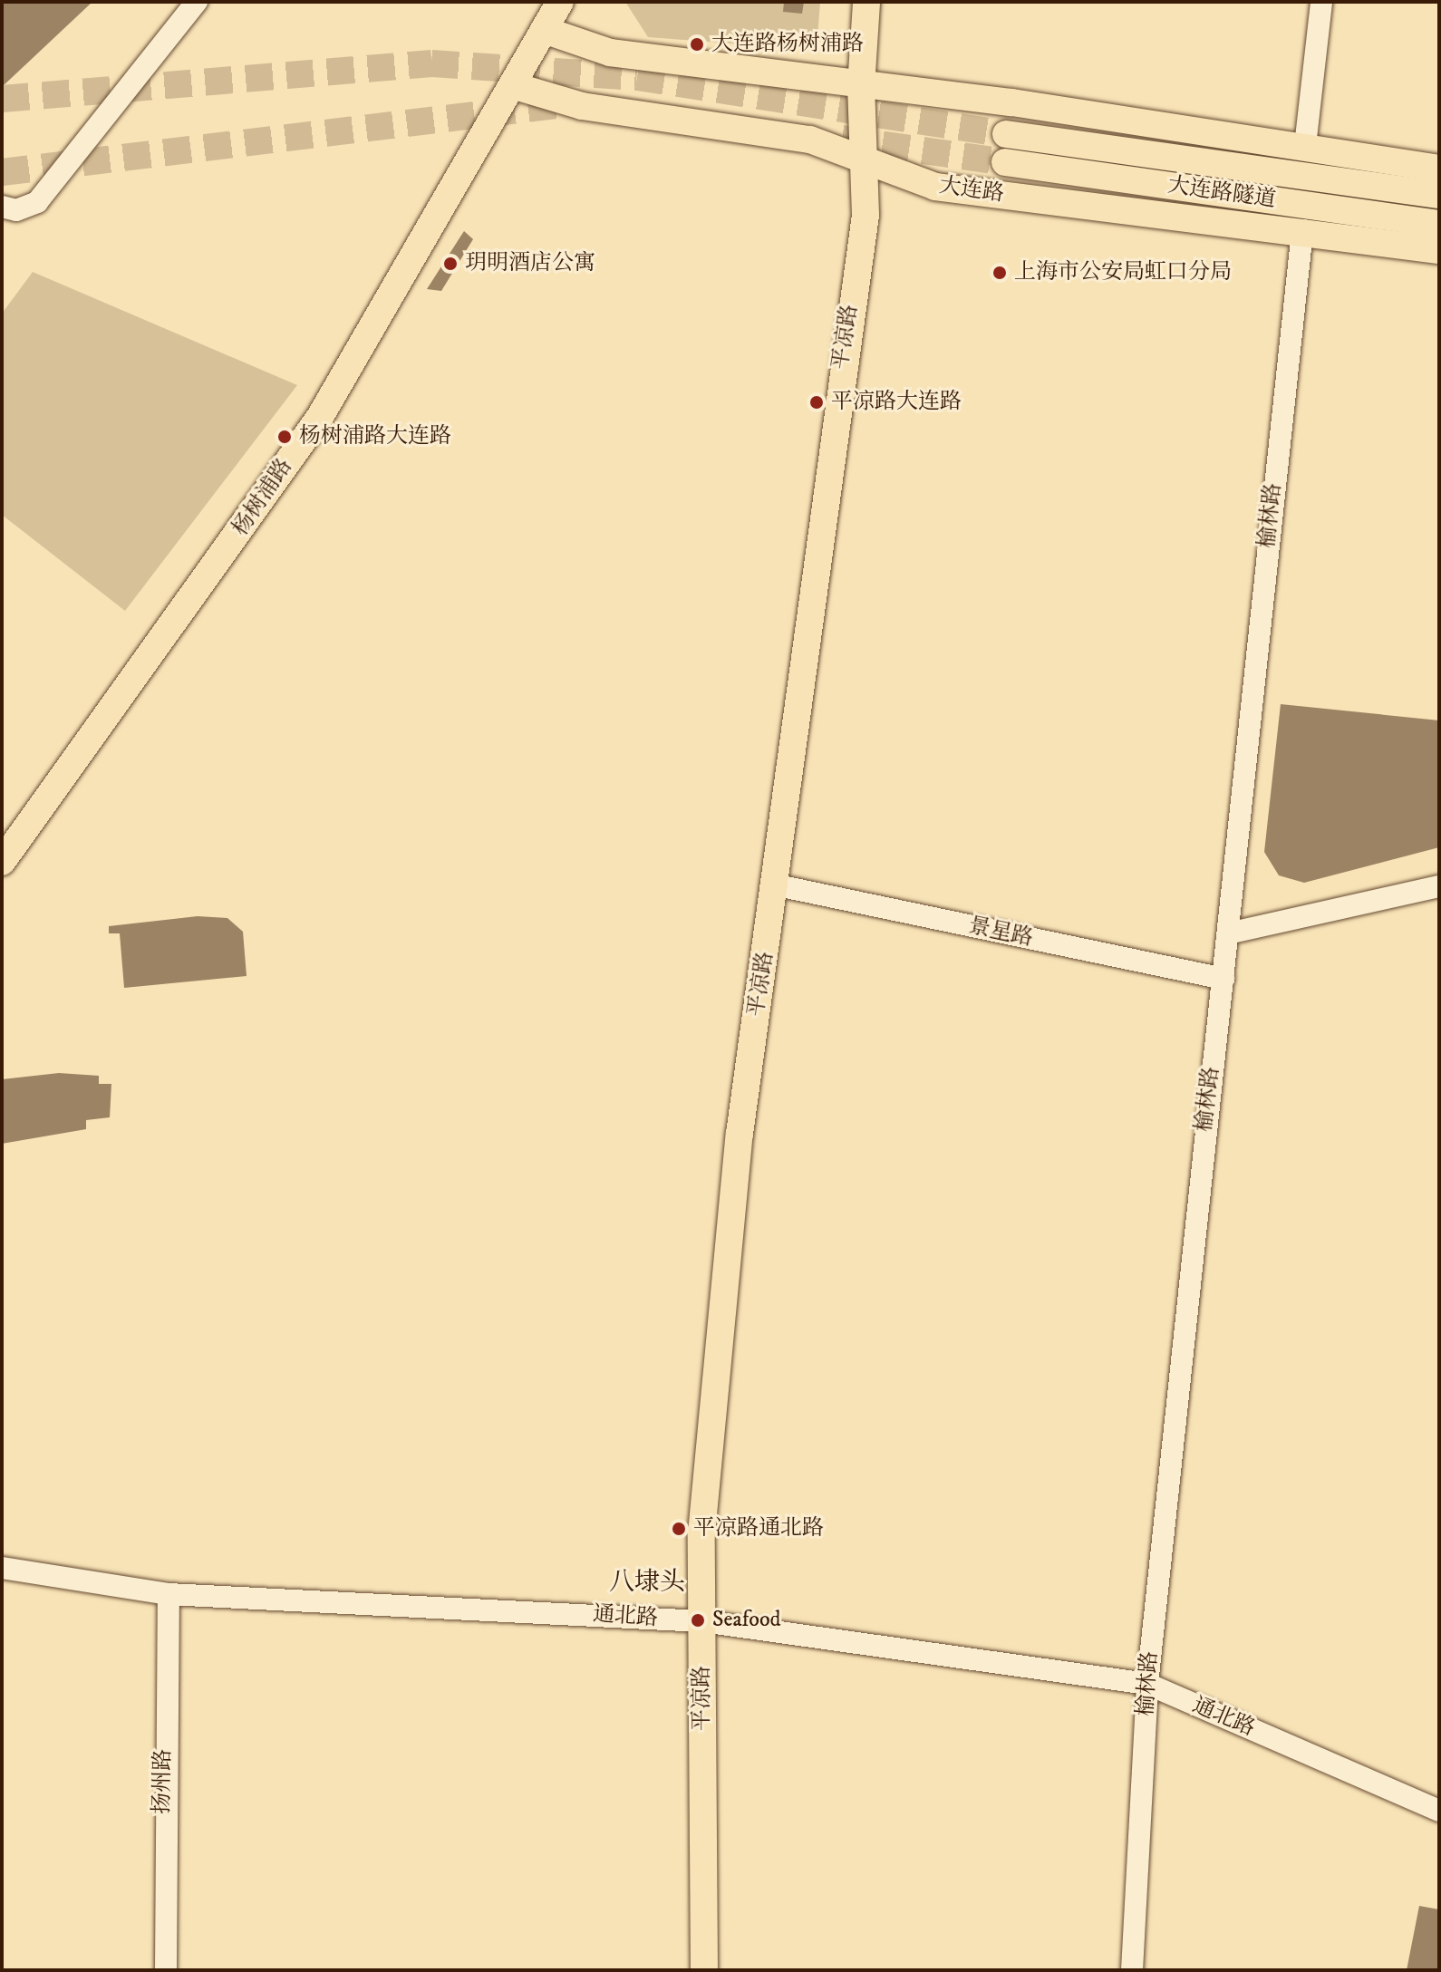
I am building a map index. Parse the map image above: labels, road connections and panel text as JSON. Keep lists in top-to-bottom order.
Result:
{
  "streets": {
    "main road": [
      "大连路",
      "大连路隧道",
      "平凉路",
      "杨树浦路"
    ],
    "street": [
      "榆林路",
      "景星路",
      "通北路",
      "扬州路"
    ]
  },
  "crossings": [
    ["大连路", "平凉路"],
    ["大连路", "杨树浦路"],
    ["大连路", "榆林路"],
    ["平凉路", "景星路"],
    ["平凉路", "通北路"],
    ["榆林路", "景星路"],
    ["榆林路", "通北路"],
    ["通北路", "扬州路"]
  ],
  "districts": ["八埭头"],
  "places": [
    "大连路杨树浦路",
    "玥明酒店公寓",
    "上海市公安局虹口分局",
    "平凉路大连路",
    "杨树浦路大连路",
    "平凉路通北路",
    "Seafood"
  ]
}
